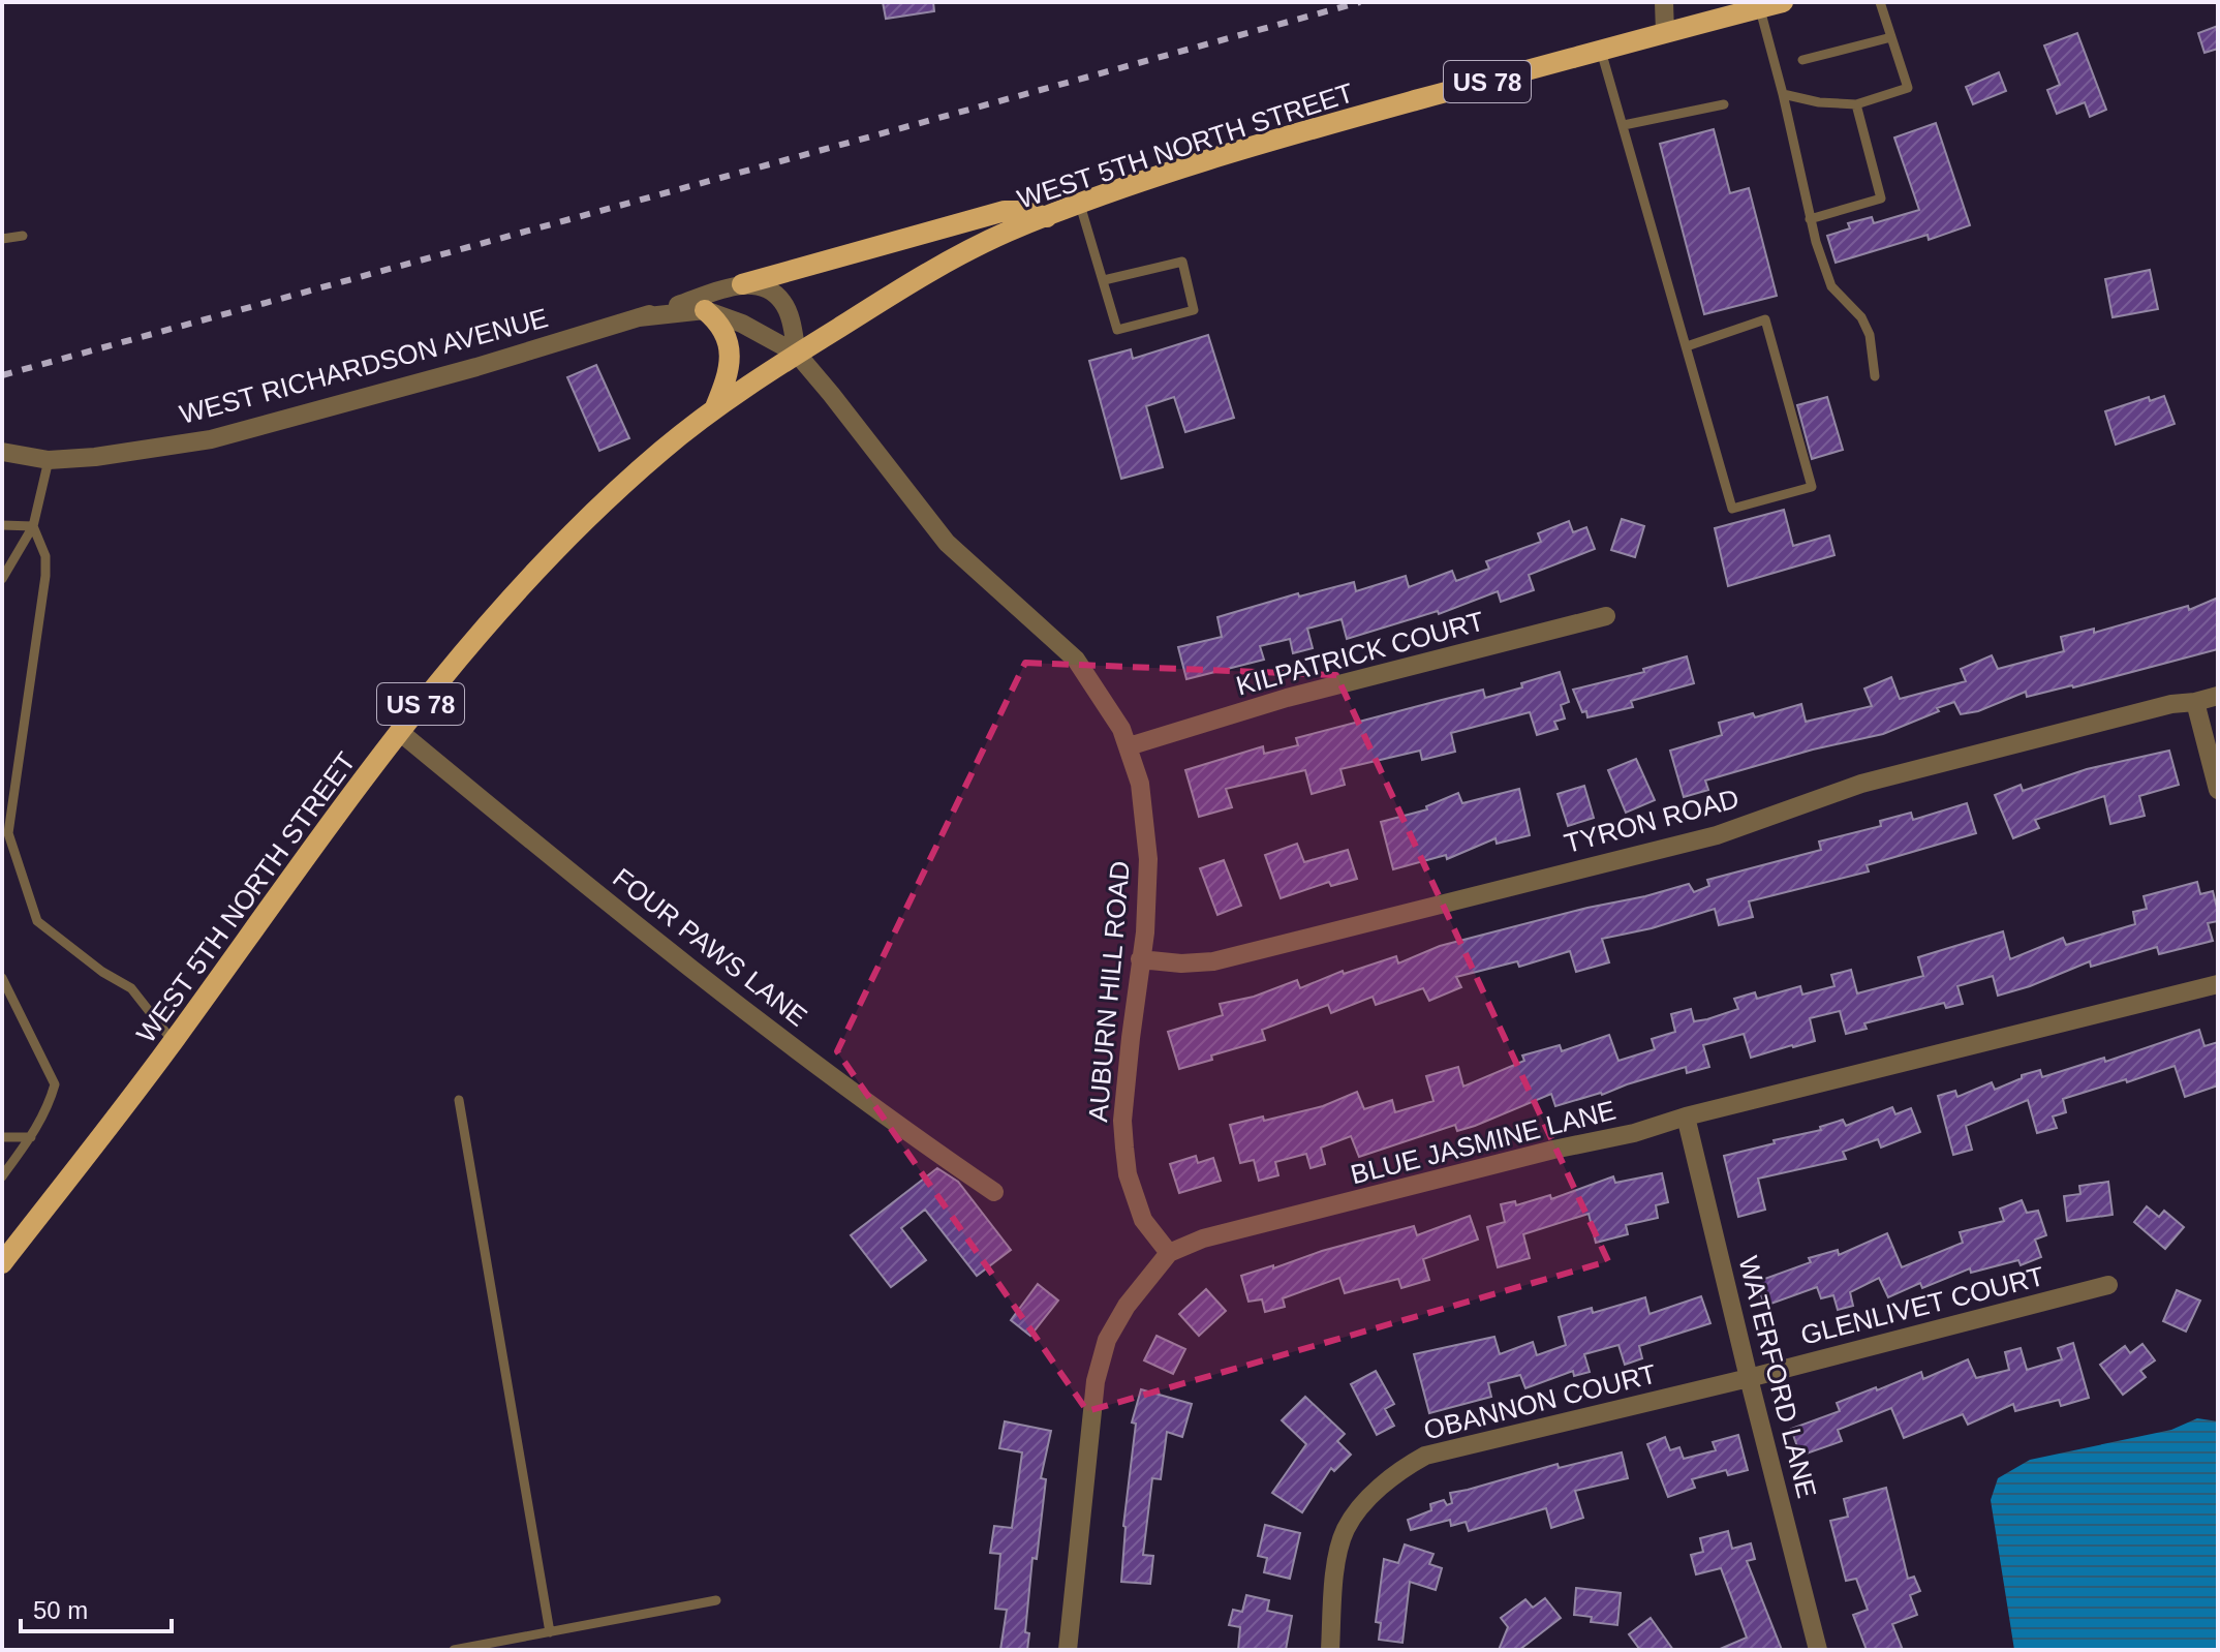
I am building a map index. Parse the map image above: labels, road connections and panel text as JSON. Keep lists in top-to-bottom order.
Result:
{
  "streets": {
    "main road": ["US 78", "WEST 5TH NORTH STREET"],
    "street": [
      "WEST RICHARDSON AVENUE",
      "KILPATRICK COURT",
      "TYRON ROAD",
      "FOUR PAWS LANE",
      "AUBURN HILL ROAD",
      "BLUE JASMINE LANE",
      "GLENLIVET COURT",
      "WATERFORD LANE",
      "OBANNON COURT"
    ]
  },
  "crossings": [
    ["WEST 5TH NORTH STREET", "WEST RICHARDSON AVENUE"],
    ["WEST 5TH NORTH STREET", "FOUR PAWS LANE"],
    ["WEST 5TH NORTH STREET", "AUBURN HILL ROAD"],
    ["WEST RICHARDSON AVENUE", "AUBURN HILL ROAD"],
    ["KILPATRICK COURT", "AUBURN HILL ROAD"],
    ["TYRON ROAD", "AUBURN HILL ROAD"],
    ["AUBURN HILL ROAD", "BLUE JASMINE LANE"],
    ["BLUE JASMINE LANE", "WATERFORD LANE"],
    ["GLENLIVET COURT", "WATERFORD LANE"],
    ["GLENLIVET COURT", "OBANNON COURT"],
    ["WATERFORD LANE", "OBANNON COURT"]
  ],
  "scale_bar": "50 m"
}
